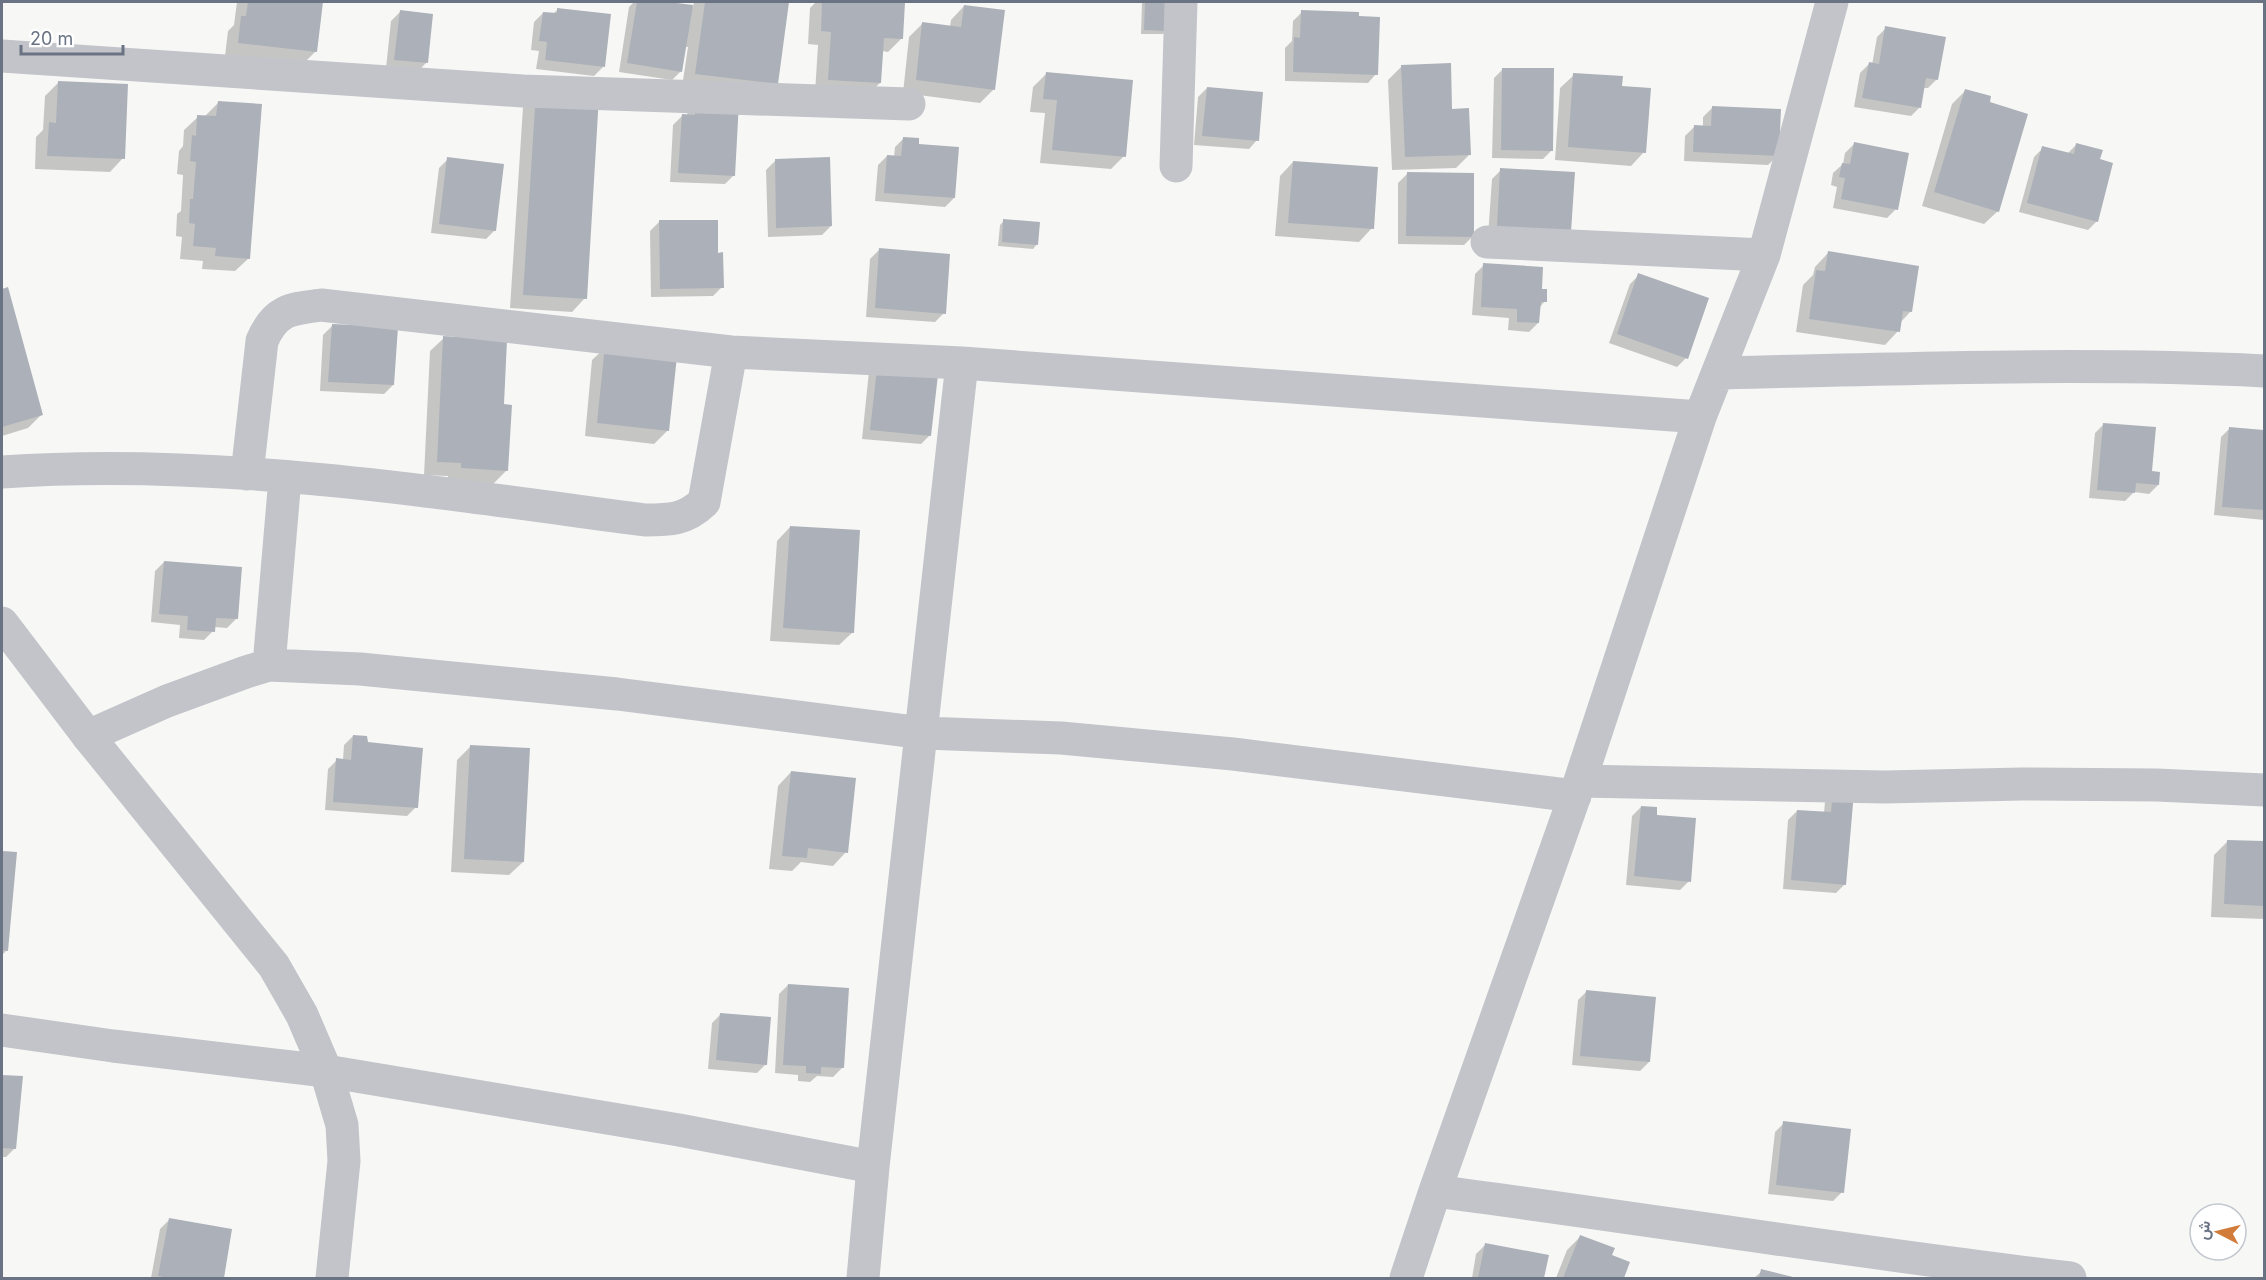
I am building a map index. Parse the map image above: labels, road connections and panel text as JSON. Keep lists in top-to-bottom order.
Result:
{
  "scale_bar": "20 m",
  "north": "left"
}
